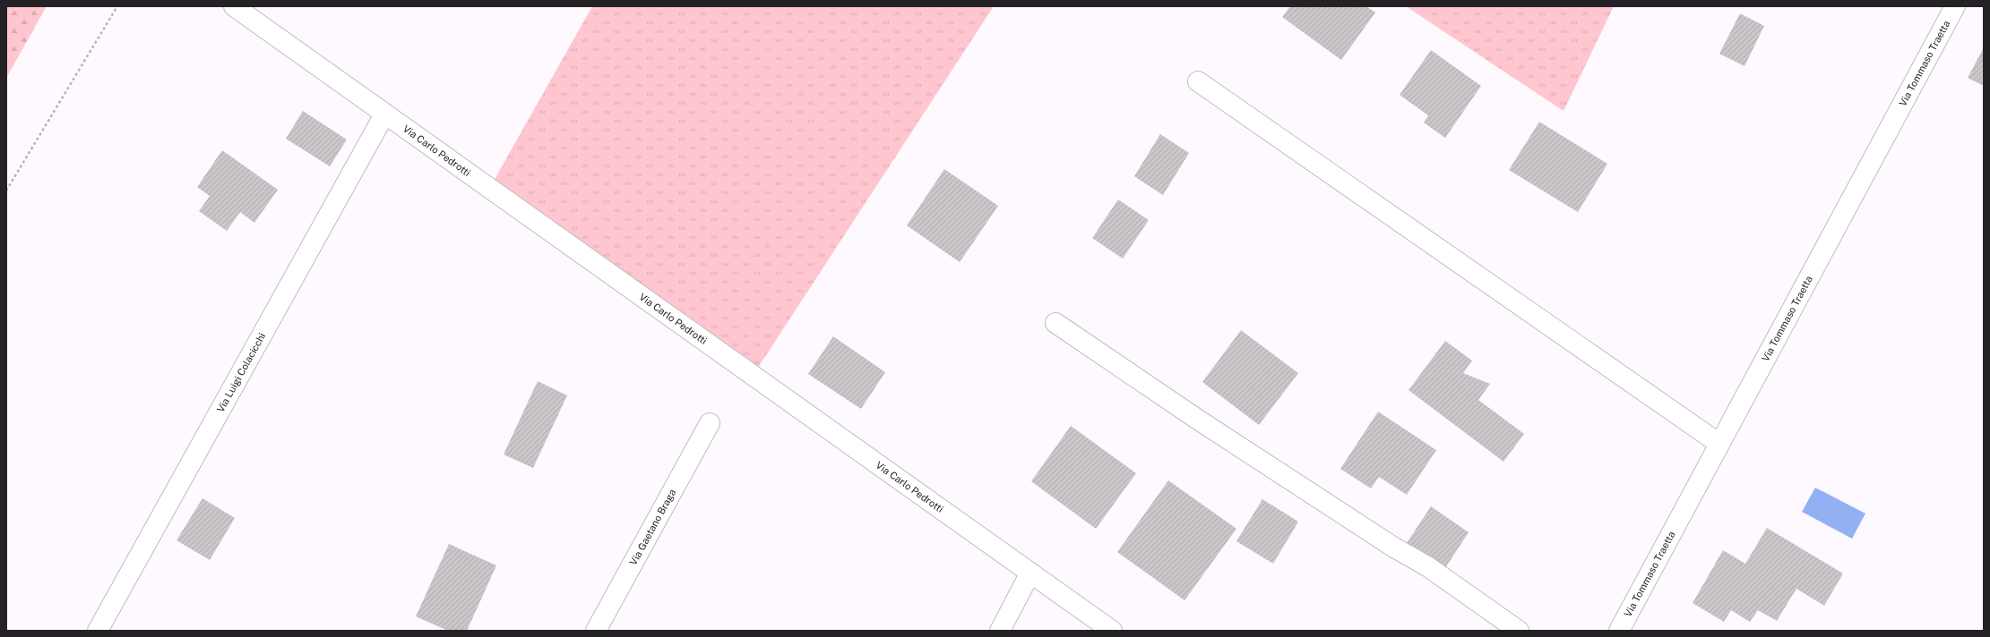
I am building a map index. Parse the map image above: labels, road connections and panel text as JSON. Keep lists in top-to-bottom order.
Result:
{
  "streets": {
    "street": [
      "Via Tommaso Traetta",
      "Via Carlo Pedrotti",
      "Via Luigi Colacicchi",
      "Via Gaetano Braga"
    ]
  },
  "crossings": [
    ["Via Carlo Pedrotti", "Via Luigi Colacicchi"]
  ]
}
